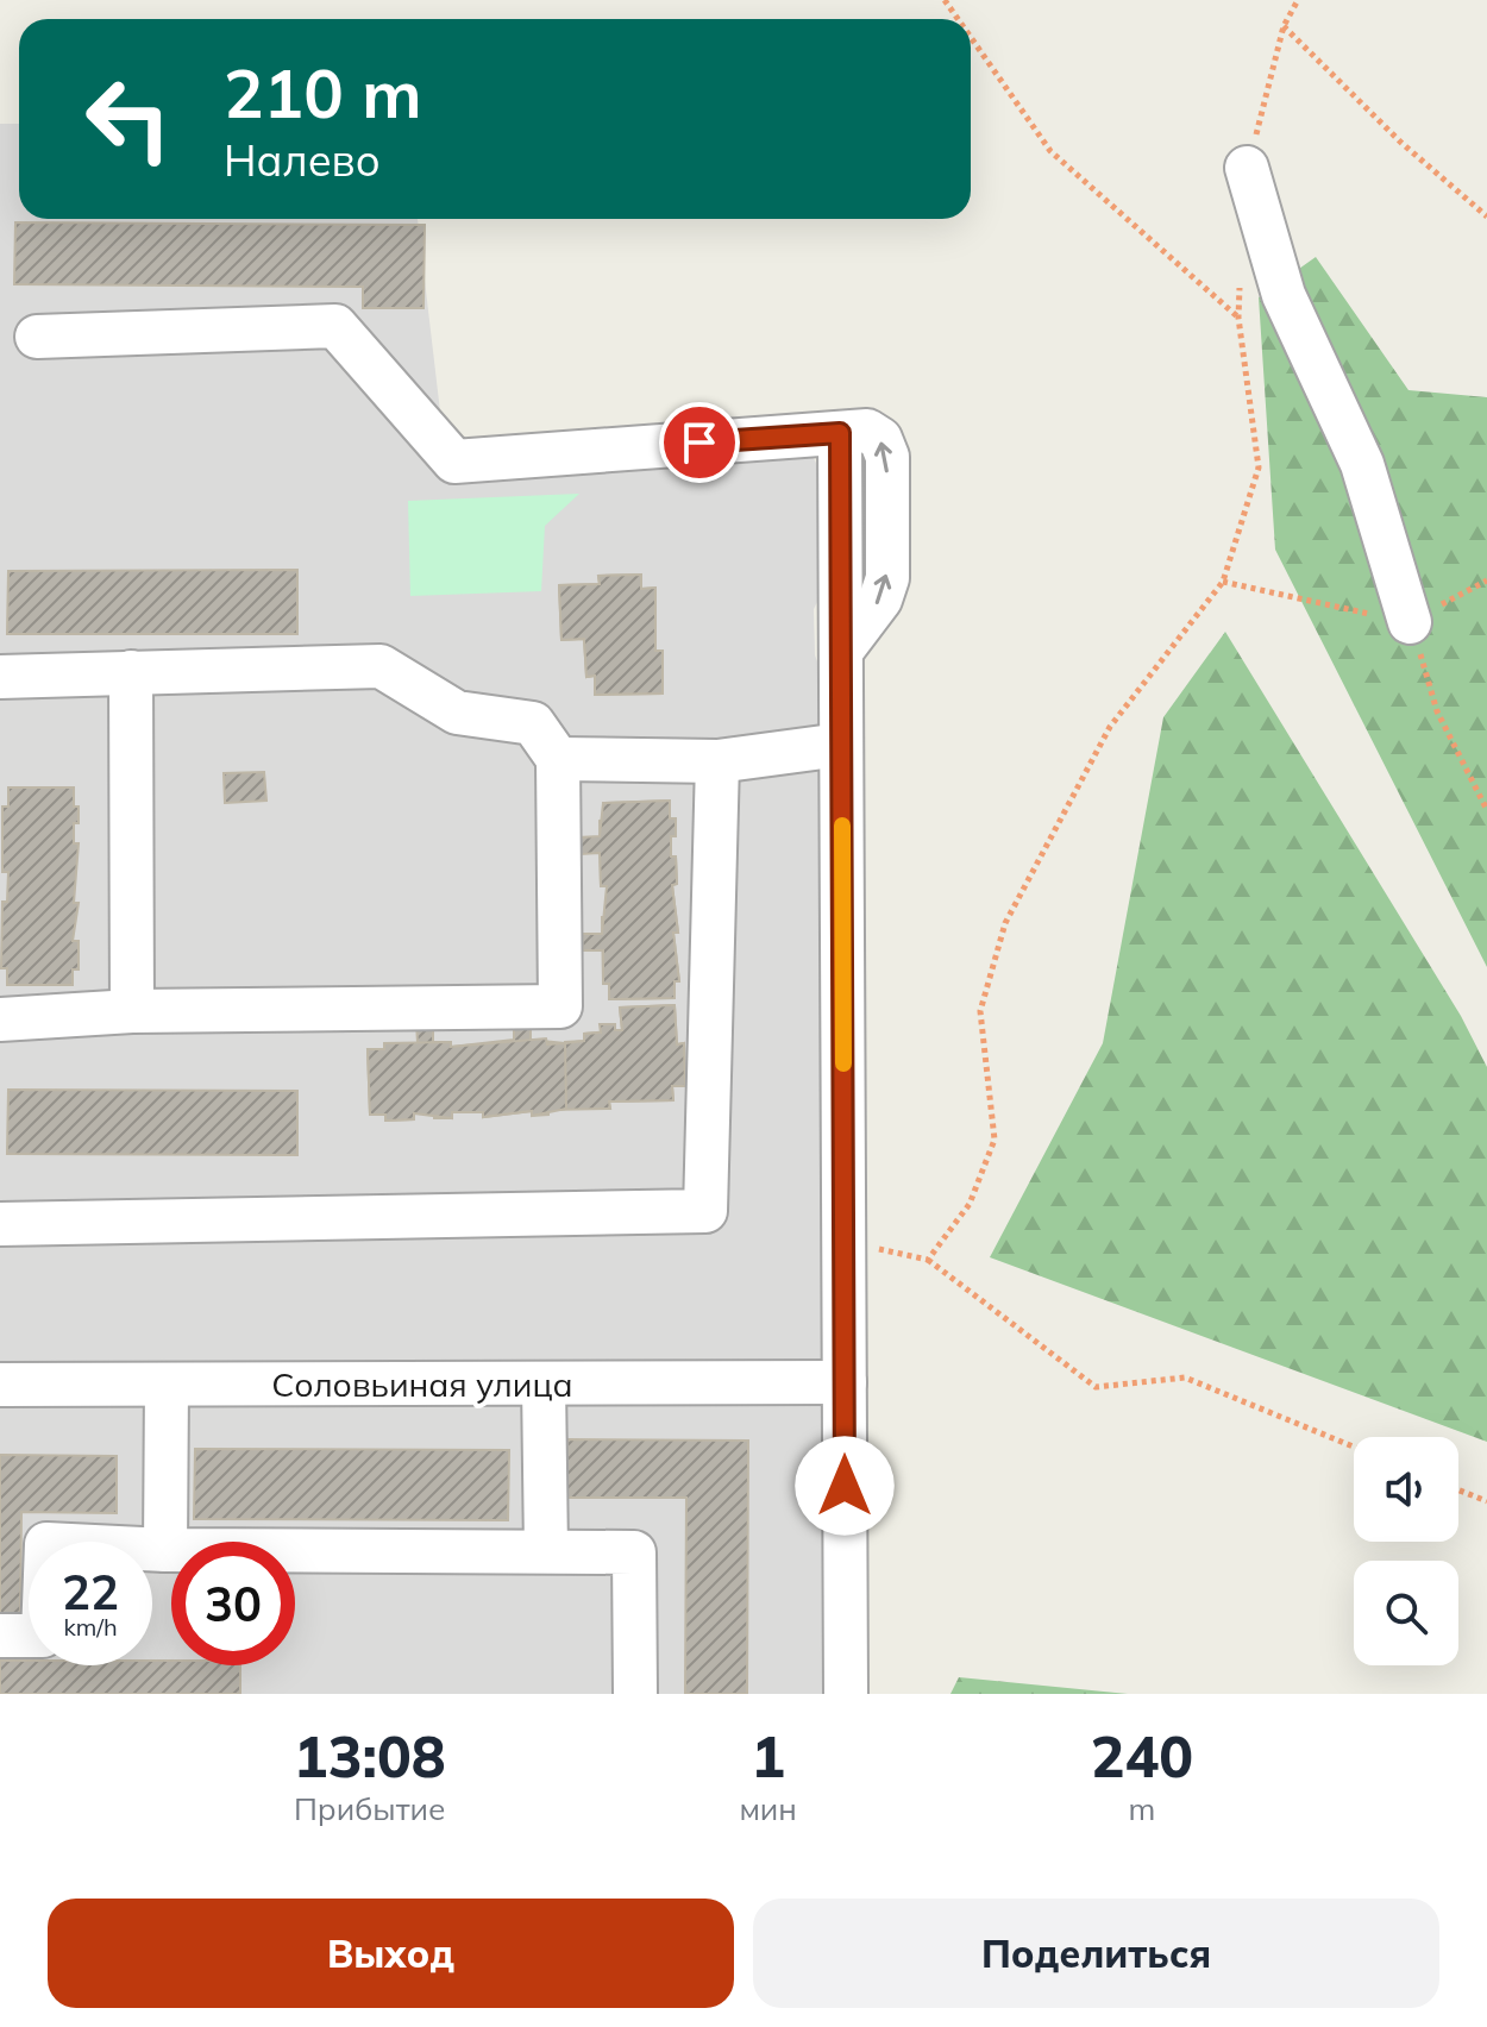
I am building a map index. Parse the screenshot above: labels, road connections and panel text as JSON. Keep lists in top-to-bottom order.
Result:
{
  "streets": {
    "street": ["Соловьиная улица"]
  },
  "page": {
    "turn": ["210 m", "Налево"],
    "speed": "22 km/h",
    "limit": "30",
    "eta": [
      "13:08",
      "Прибытие",
      "1",
      "мин",
      "240",
      "m"
    ],
    "buttons": ["Выход", "Поделиться"]
  }
}
